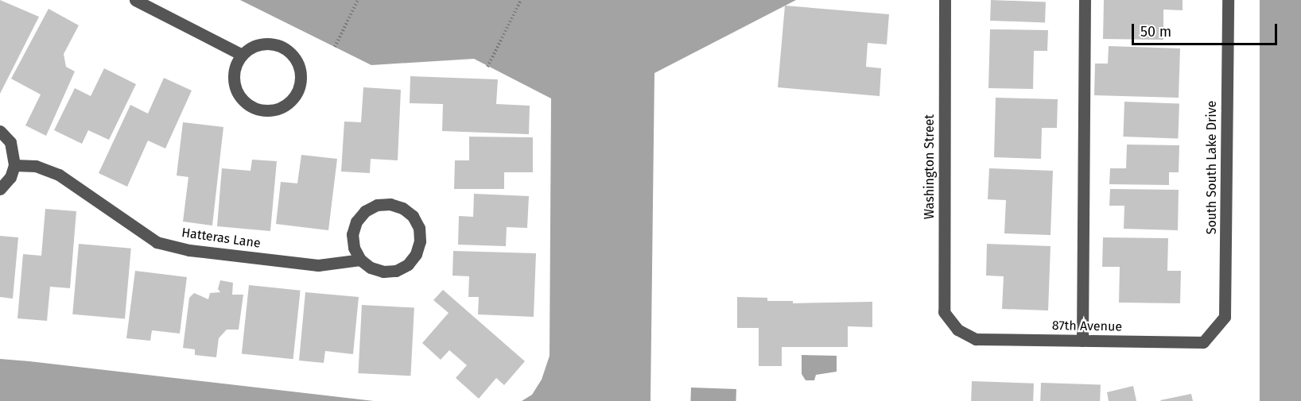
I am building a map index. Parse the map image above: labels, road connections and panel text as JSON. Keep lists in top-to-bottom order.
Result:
{
  "streets": {
    "street": [
      "Washington Street",
      "South South Lake Drive",
      "Hatteras Lane",
      "87th Avenue"
    ]
  },
  "crossings": [
    ["Washington Street", "87th Avenue"],
    ["South South Lake Drive", "87th Avenue"]
  ],
  "scale_bar": "50 m"
}
